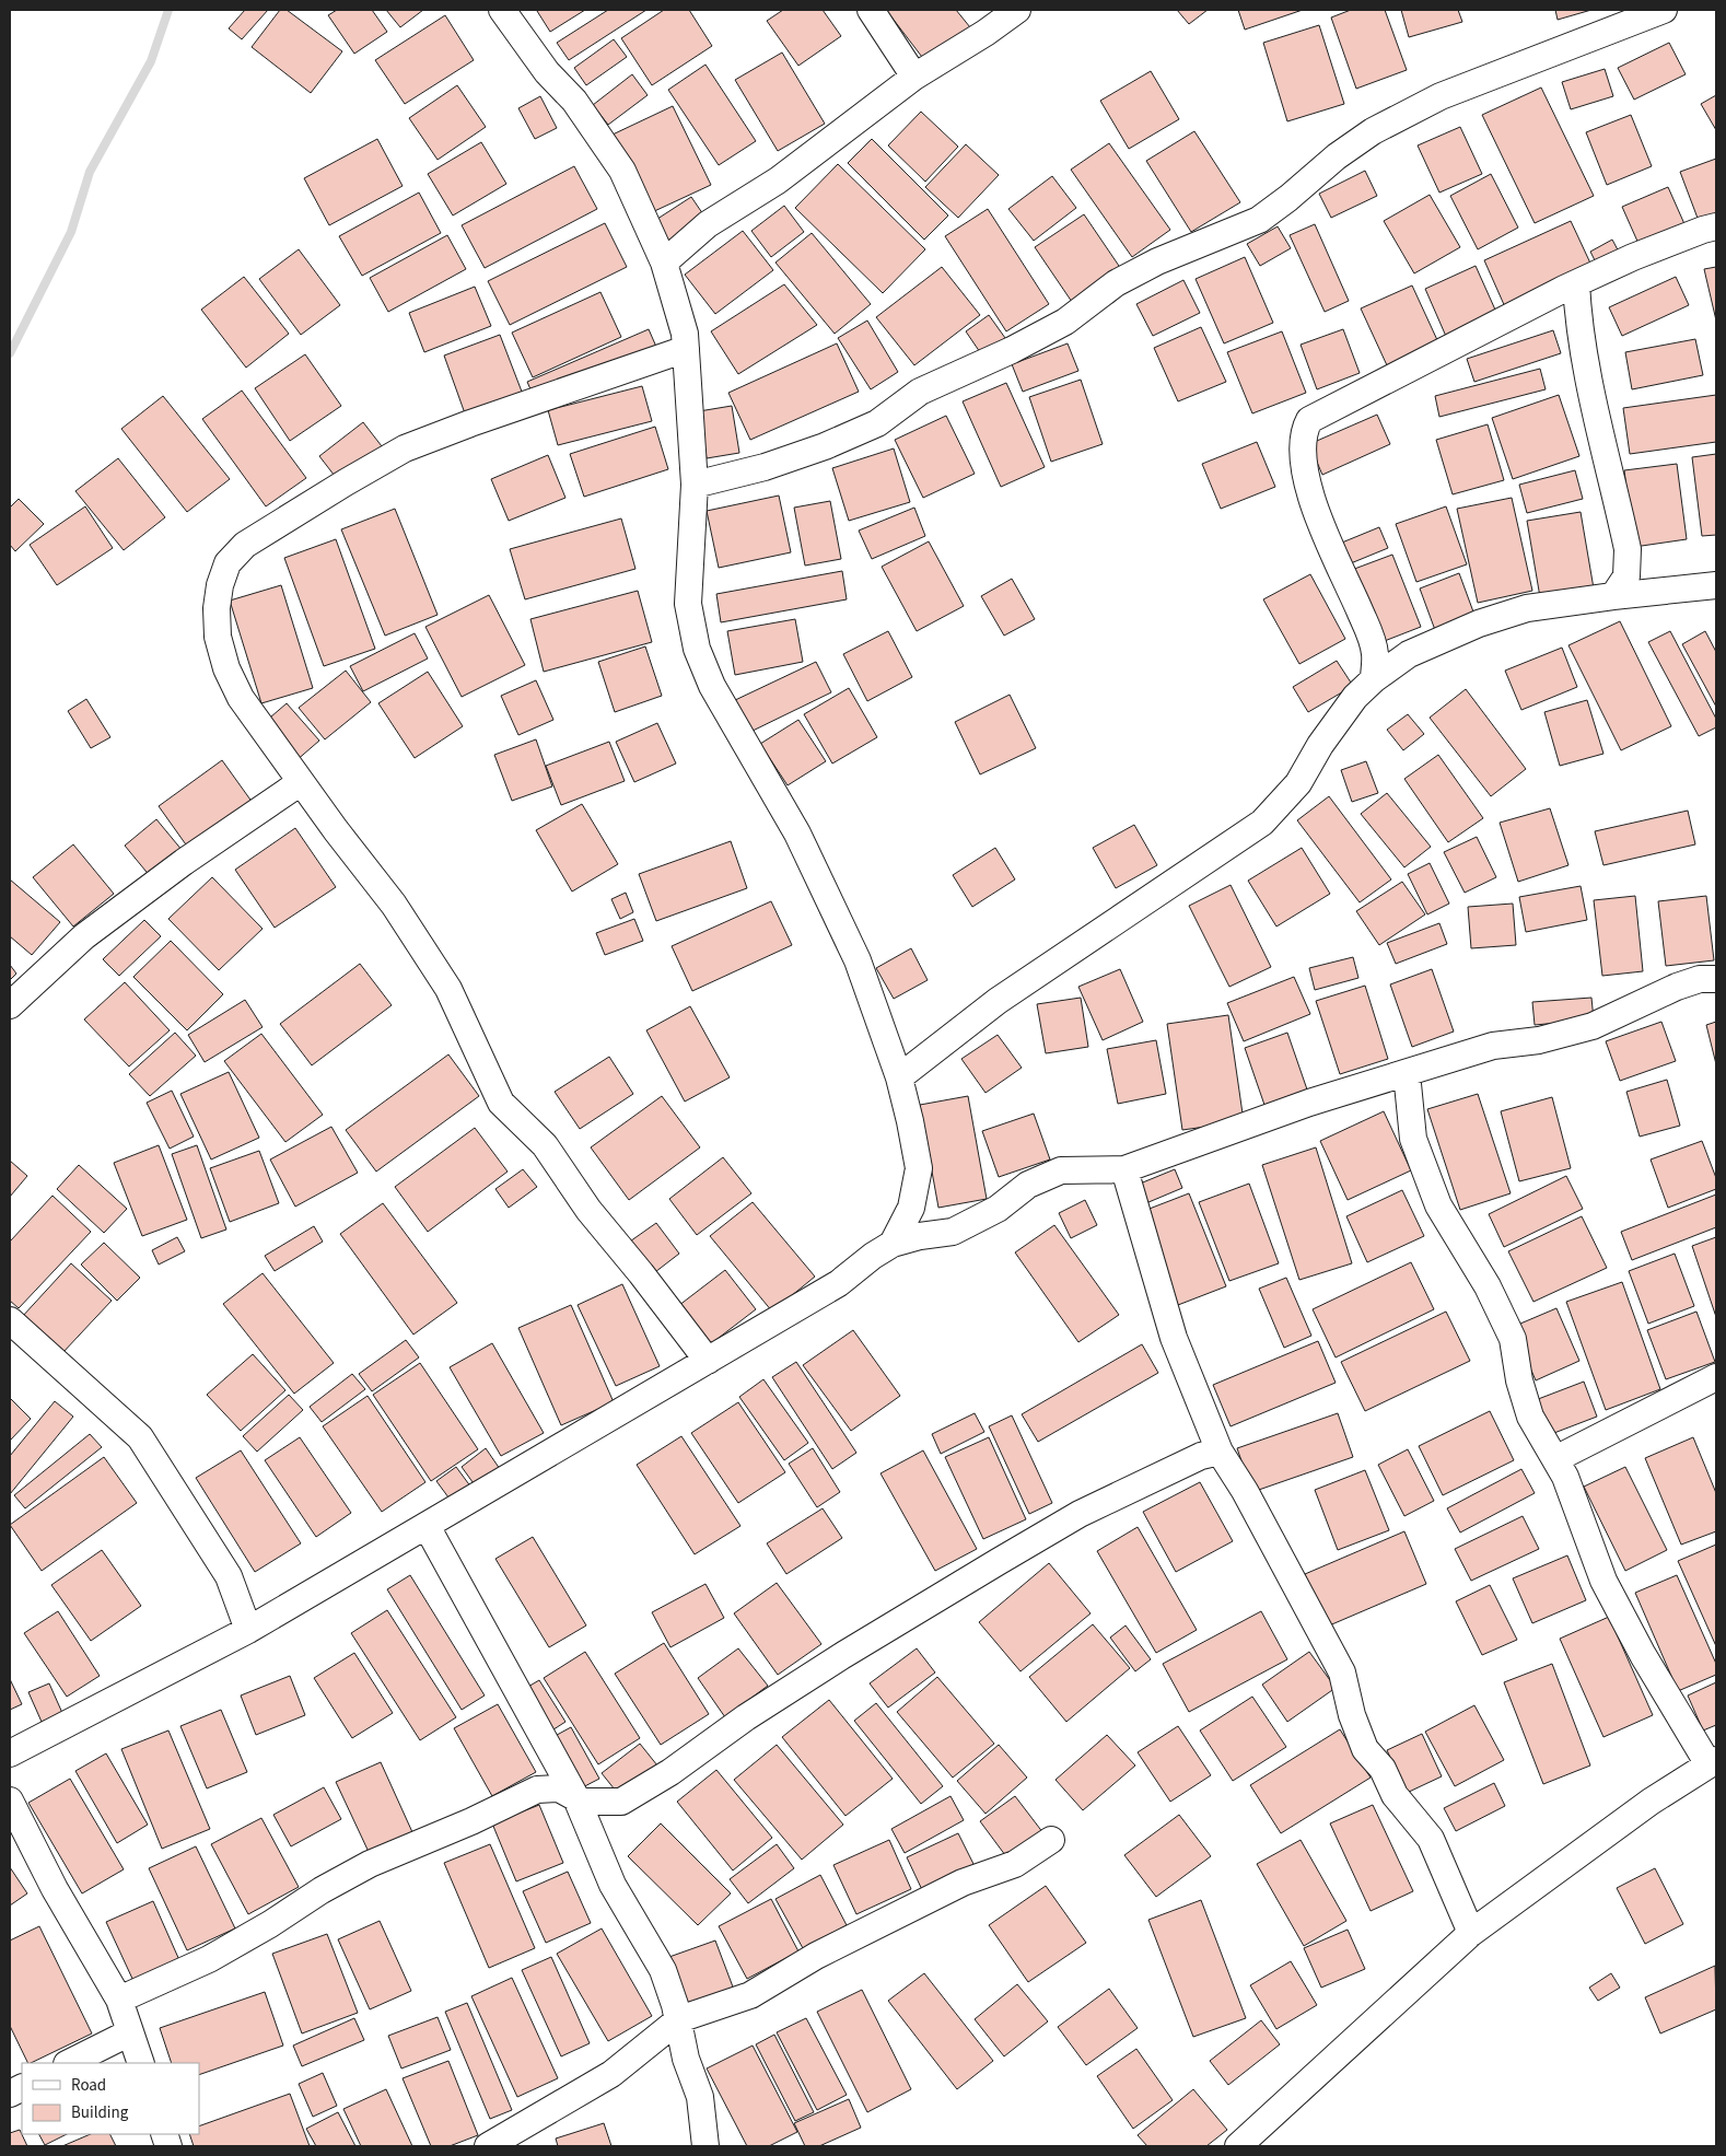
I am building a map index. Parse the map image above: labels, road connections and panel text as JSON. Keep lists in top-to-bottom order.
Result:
{
  "legend": ["Road", "Building"]
}
